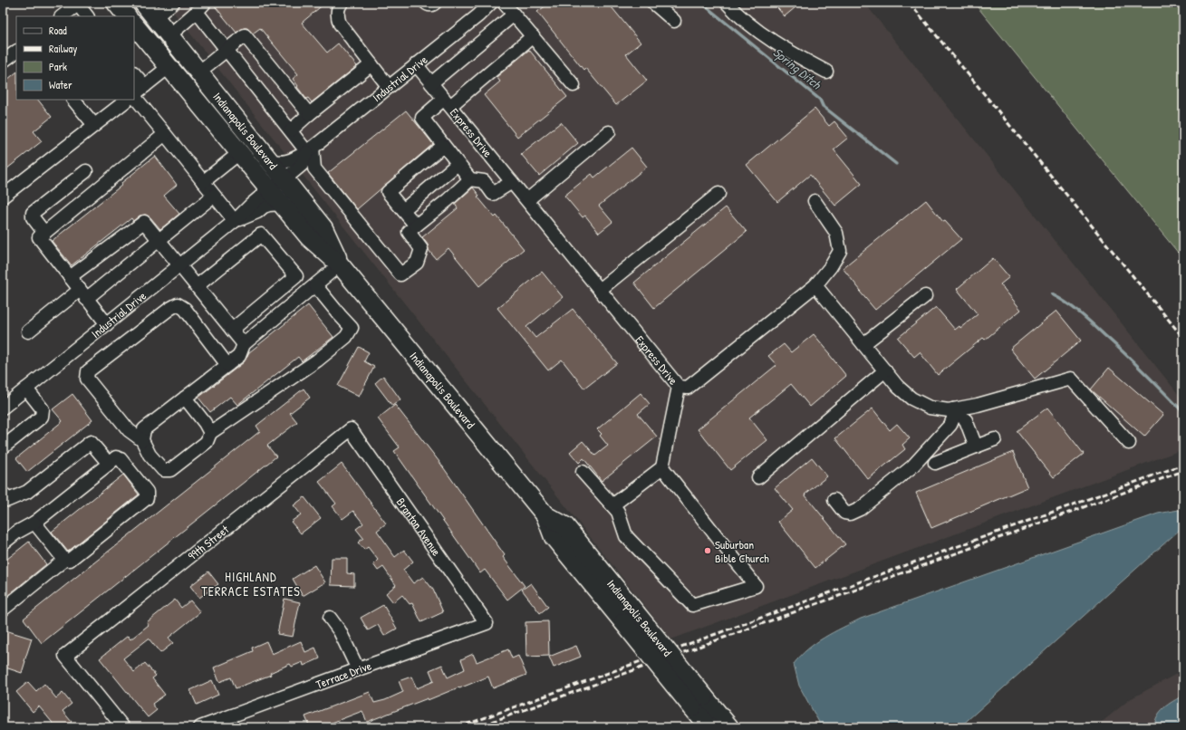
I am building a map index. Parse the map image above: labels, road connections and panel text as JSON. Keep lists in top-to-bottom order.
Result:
{
  "streets": {
    "highway": ["Indianapolis Boulevard"],
    "street": [
      "Industrial Drive",
      "Express Drive",
      "Branton Avenue",
      "99th Street",
      "Terrace Drive"
    ]
  },
  "crossings": [
    ["Industrial Drive", "Indianapolis Boulevard"],
    ["Industrial Drive", "Express Drive"],
    ["Branton Avenue", "99th Street"],
    ["Branton Avenue", "Terrace Drive"]
  ],
  "districts": ["HIGHLAND TERRACE ESTATES"],
  "water": ["Spring Ditch"],
  "places": ["Suburban Bible Church"],
  "legend": [
    "Road",
    "Railway",
    "Park",
    "Water"
  ]
}
